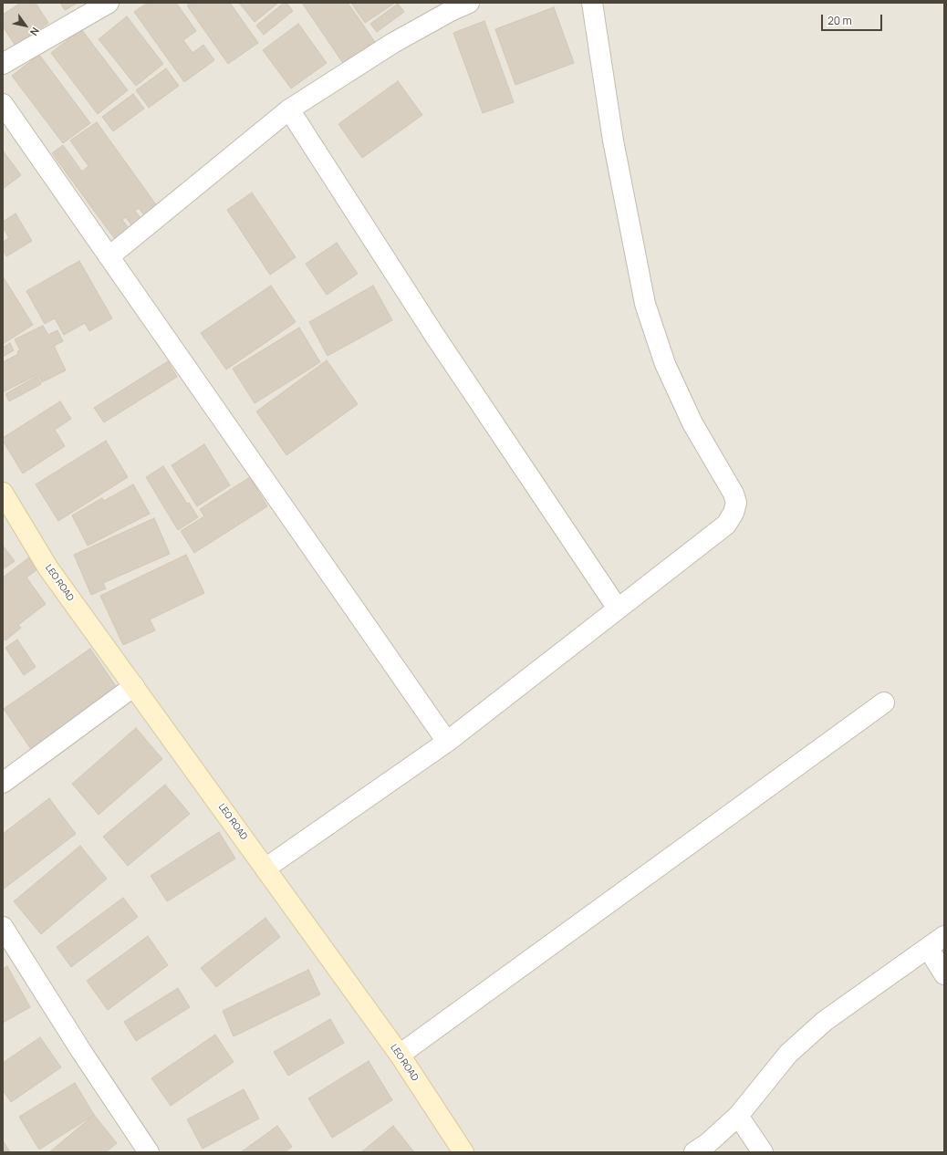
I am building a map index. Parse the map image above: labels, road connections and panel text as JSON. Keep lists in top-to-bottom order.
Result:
{
  "streets": {
    "street": ["LEO ROAD"]
  },
  "scale_bar": "20 m",
  "north": "bottom right"
}
